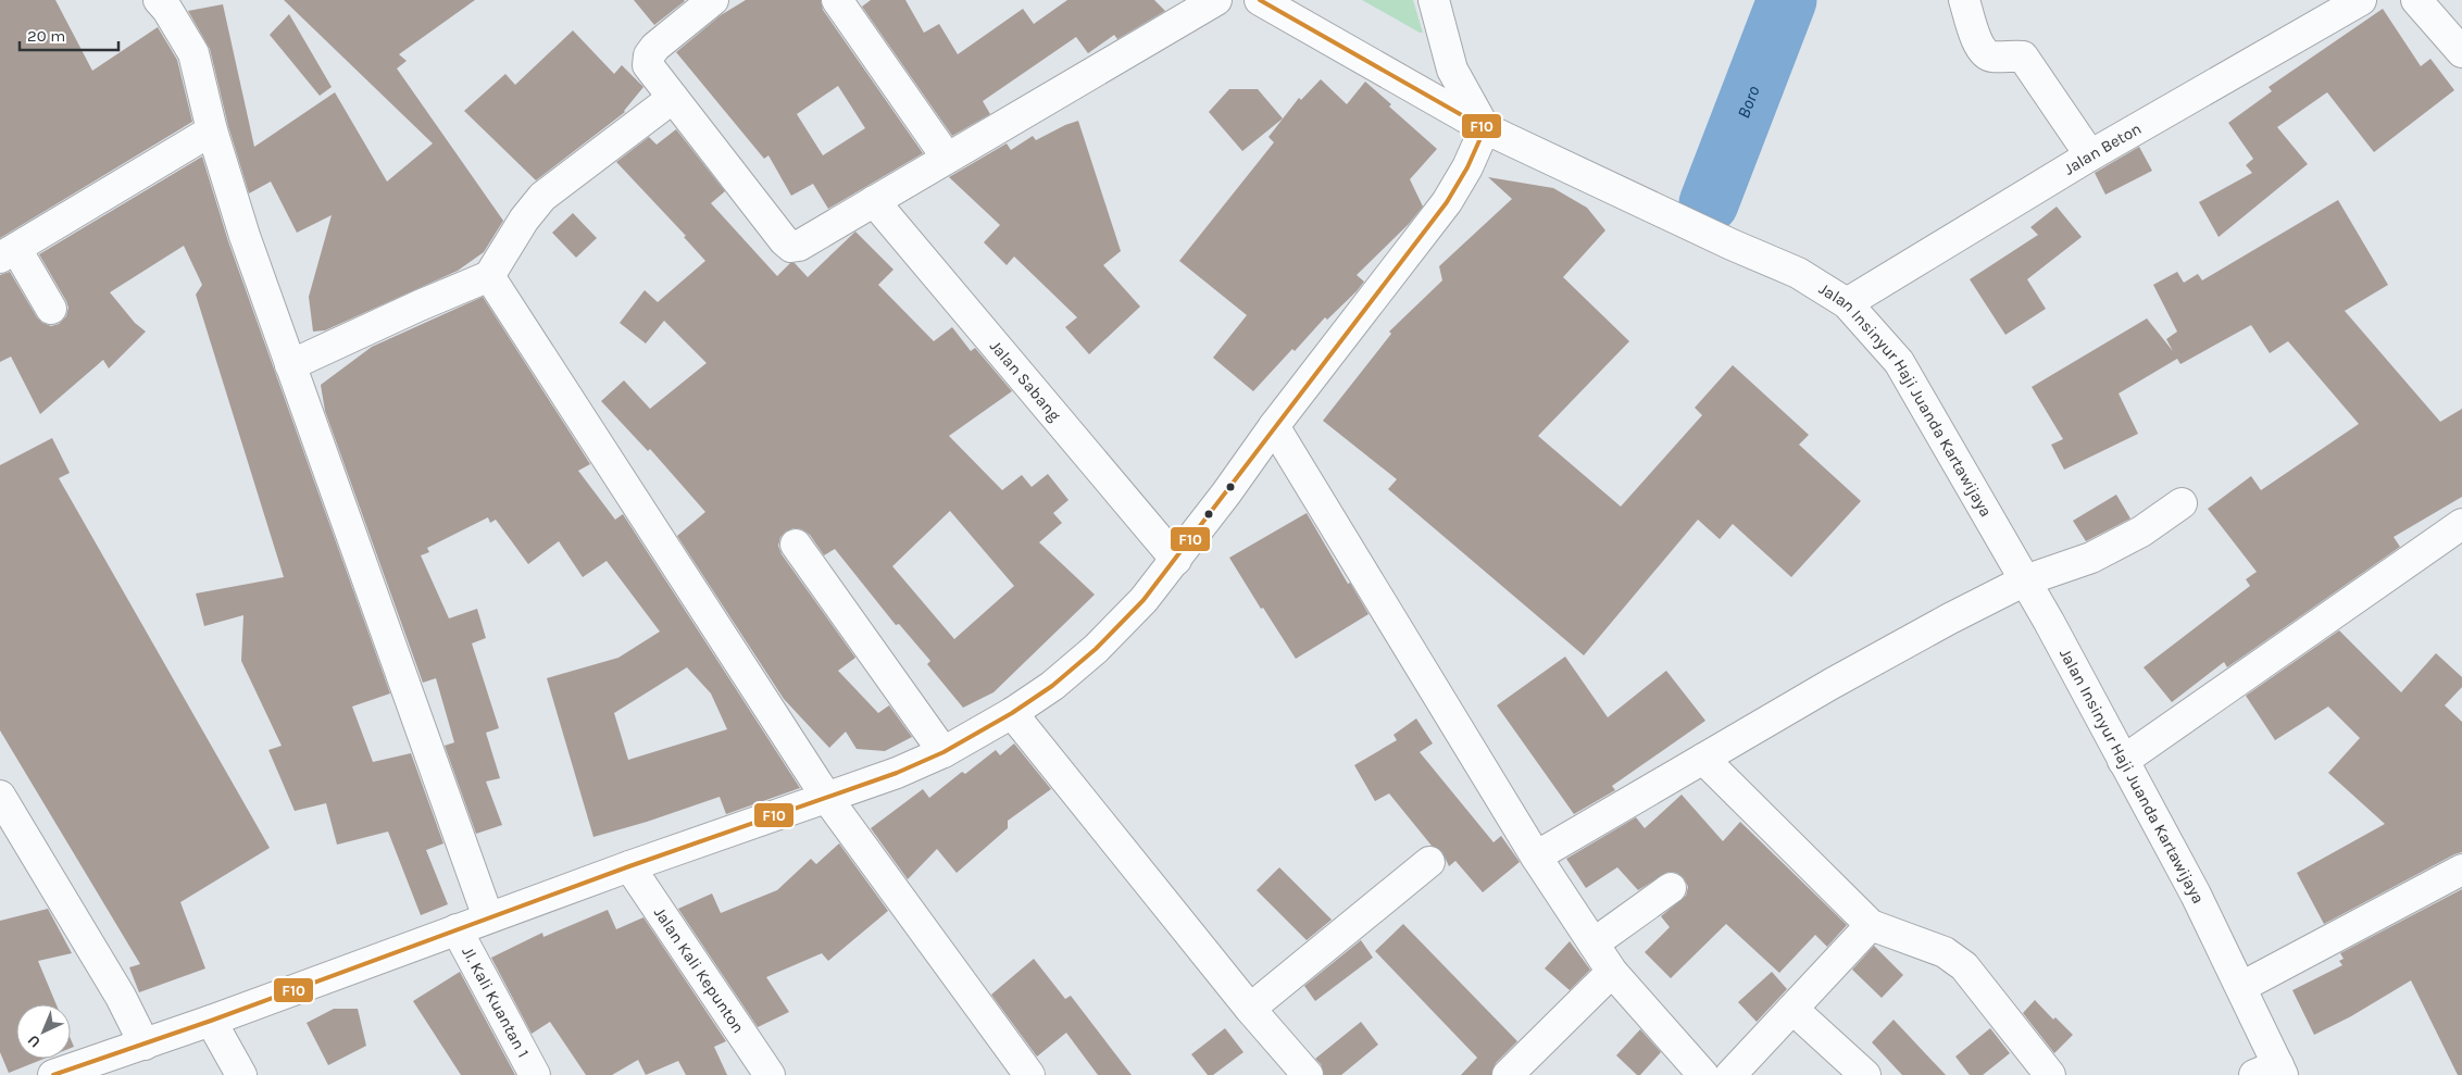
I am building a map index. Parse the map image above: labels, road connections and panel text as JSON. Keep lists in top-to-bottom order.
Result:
{
  "streets": {
    "street": [
      "Jalan Beton",
      "Jalan Sabang",
      "Jalan Insinyur Haji Juanda Kartawijaya",
      "Jalan Kali Kepunton",
      "Jl. Kali Kuantan 1"
    ]
  },
  "crossings": [
    ["Jalan Beton", "Jalan Insinyur Haji Juanda Kartawijaya"]
  ],
  "water": ["Boro"],
  "lines": ["transit line F10"],
  "scale_bar": "20 m",
  "north": "bottom left"
}
